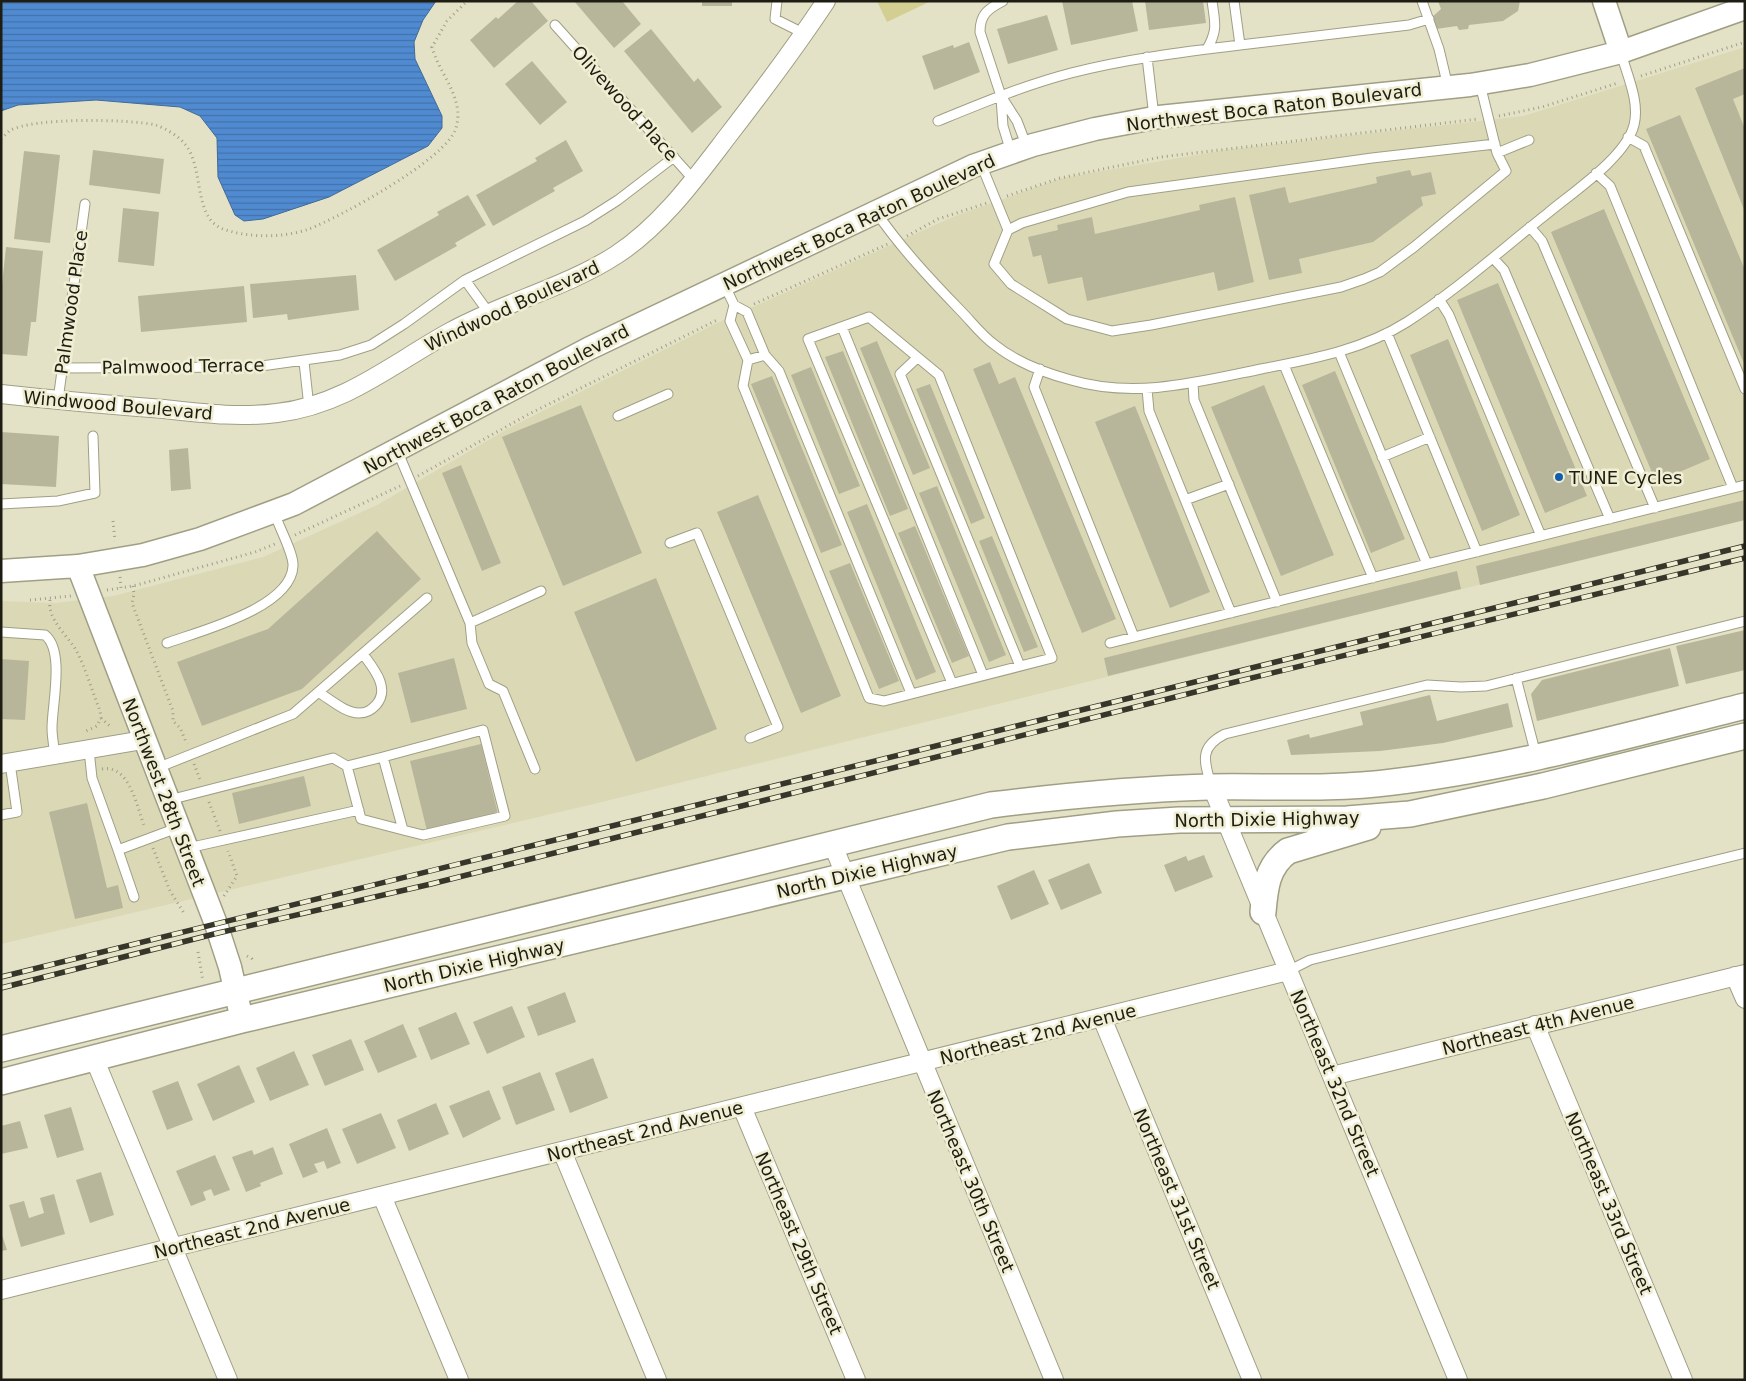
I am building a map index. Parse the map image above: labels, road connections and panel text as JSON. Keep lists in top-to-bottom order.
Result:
{
  "streets": {
    "main road": ["North Dixie Highway"],
    "street": [
      "Northwest Boca Raton Boulevard",
      "Windwood Boulevard",
      "Northwest 28th Street",
      "Northeast 4th Avenue",
      "Northeast 2nd Avenue",
      "Northeast 32nd Street",
      "Northeast 30th Street",
      "Northeast 31st Street",
      "Northeast 33rd Street",
      "Northeast 29th Street"
    ],
    "lane": ["Olivewood Place", "Palmwood Place", "Palmwood Terrace"]
  },
  "crossings": [
    ["Olivewood Place", "Windwood Boulevard"],
    ["Olivewood Place", "Palmwood Terrace"],
    ["Northwest Boca Raton Boulevard", "Northwest 28th Street"],
    ["Palmwood Place", "Windwood Boulevard"],
    ["Palmwood Place", "Palmwood Terrace"],
    ["Northwest 28th Street", "North Dixie Highway"],
    ["North Dixie Highway", "Northeast 32nd Street"],
    ["North Dixie Highway", "Northeast 30th Street"],
    ["Northeast 4th Avenue", "Northeast 32nd Street"],
    ["Northeast 4th Avenue", "Northeast 33rd Street"],
    ["Northeast 2nd Avenue", "Northeast 32nd Street"],
    ["Northeast 2nd Avenue", "Northeast 30th Street"],
    ["Northeast 2nd Avenue", "Northeast 31st Street"],
    ["Northeast 2nd Avenue", "Northeast 29th Street"]
  ],
  "places": ["TUNE Cycles"]
}
